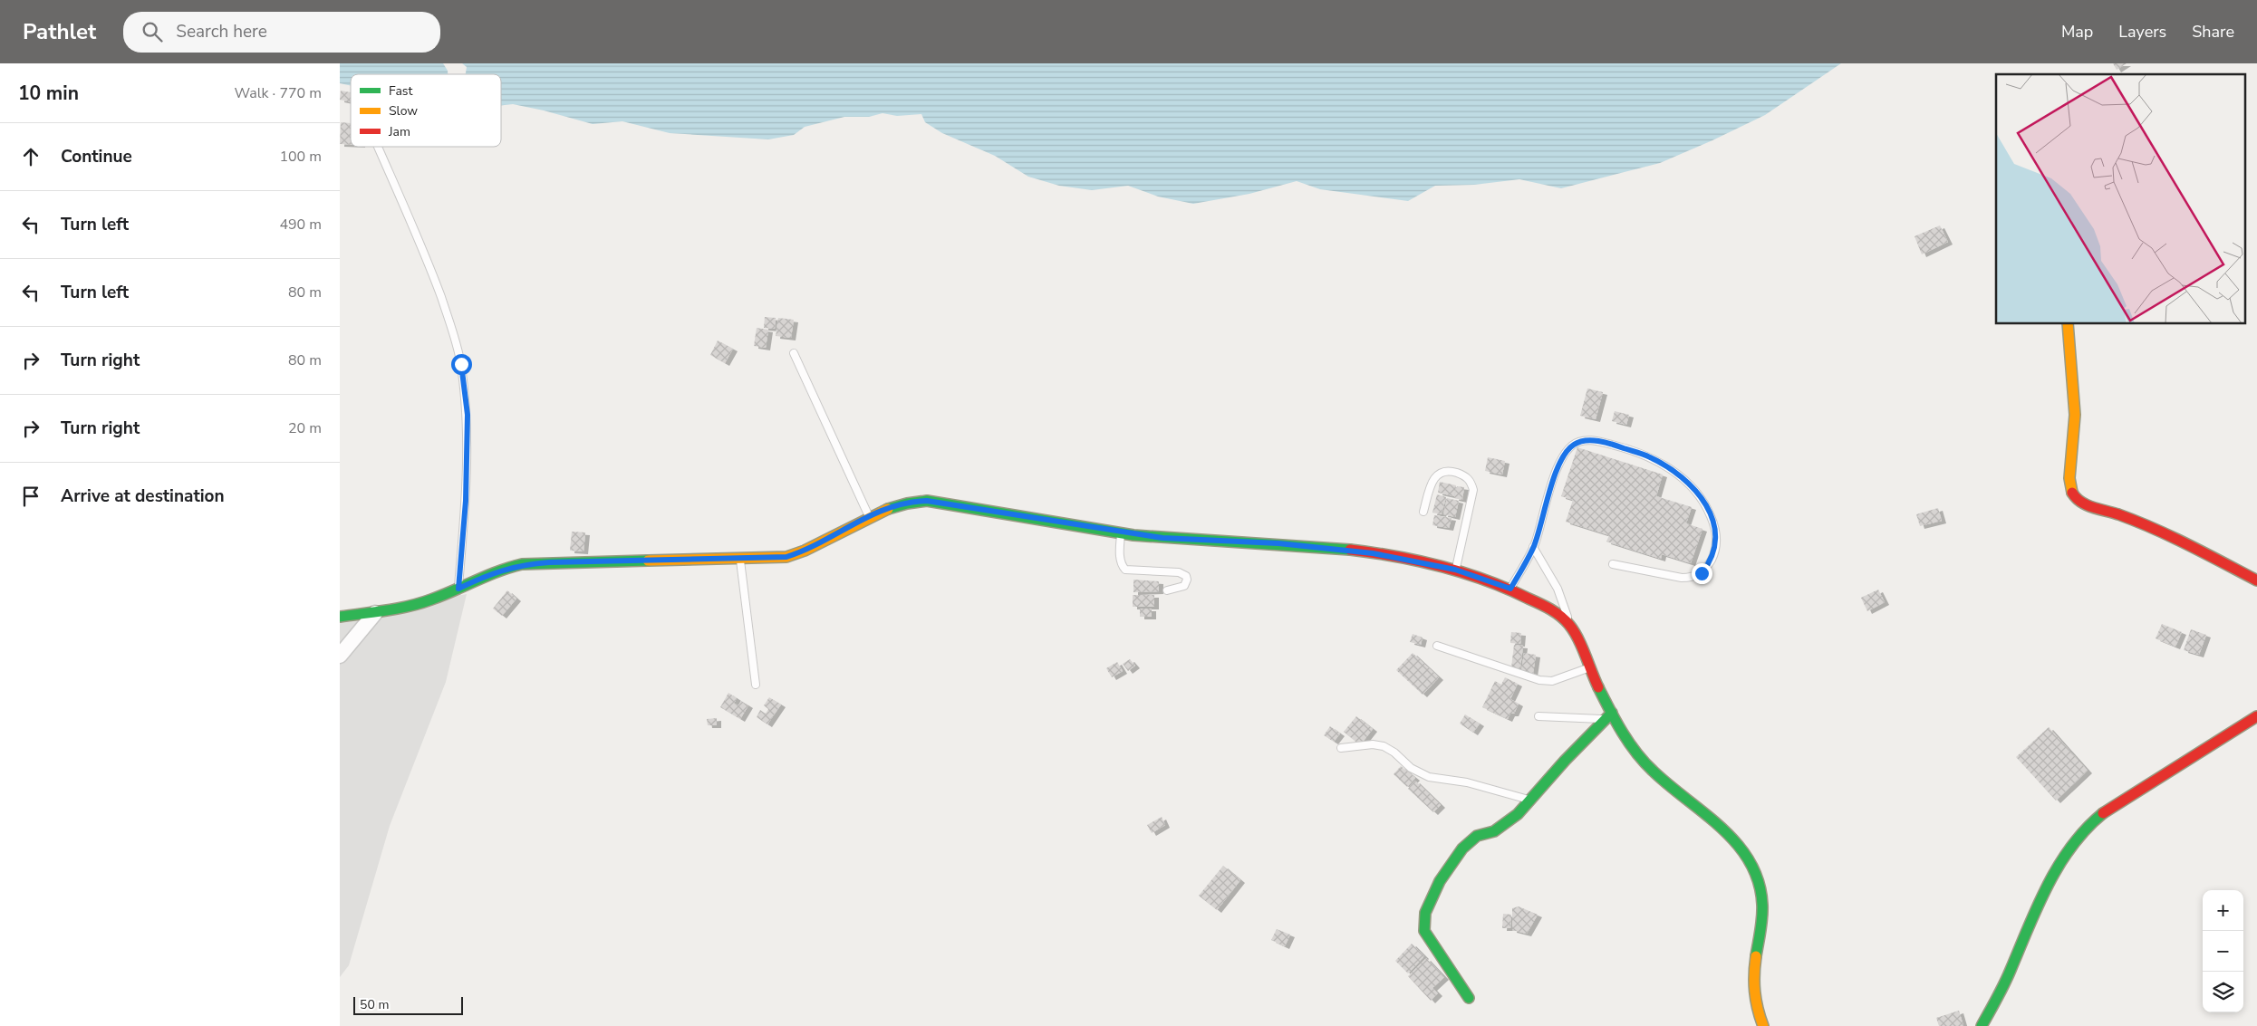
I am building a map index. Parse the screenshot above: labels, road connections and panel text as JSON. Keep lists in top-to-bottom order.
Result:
{
  "legend": ["Fast", "Slow", "Jam"],
  "scale_bar": "50 m",
  "page": {
    "header": "Pathlet",
    "search": "Search here",
    "nav": ["Map", "Layers", "Share"],
    "heading": ["10 min", "Walk · 770 m"],
    "list": [
      ["Continue", "100 m"],
      ["Turn left", "490 m"],
      ["Turn left", "80 m"],
      ["Turn right", "80 m"],
      ["Turn right", "20 m"],
      "Arrive at destination"
    ],
    "map_buttons": ["+", "−"],
    "scale": "50 m"
  }
}
